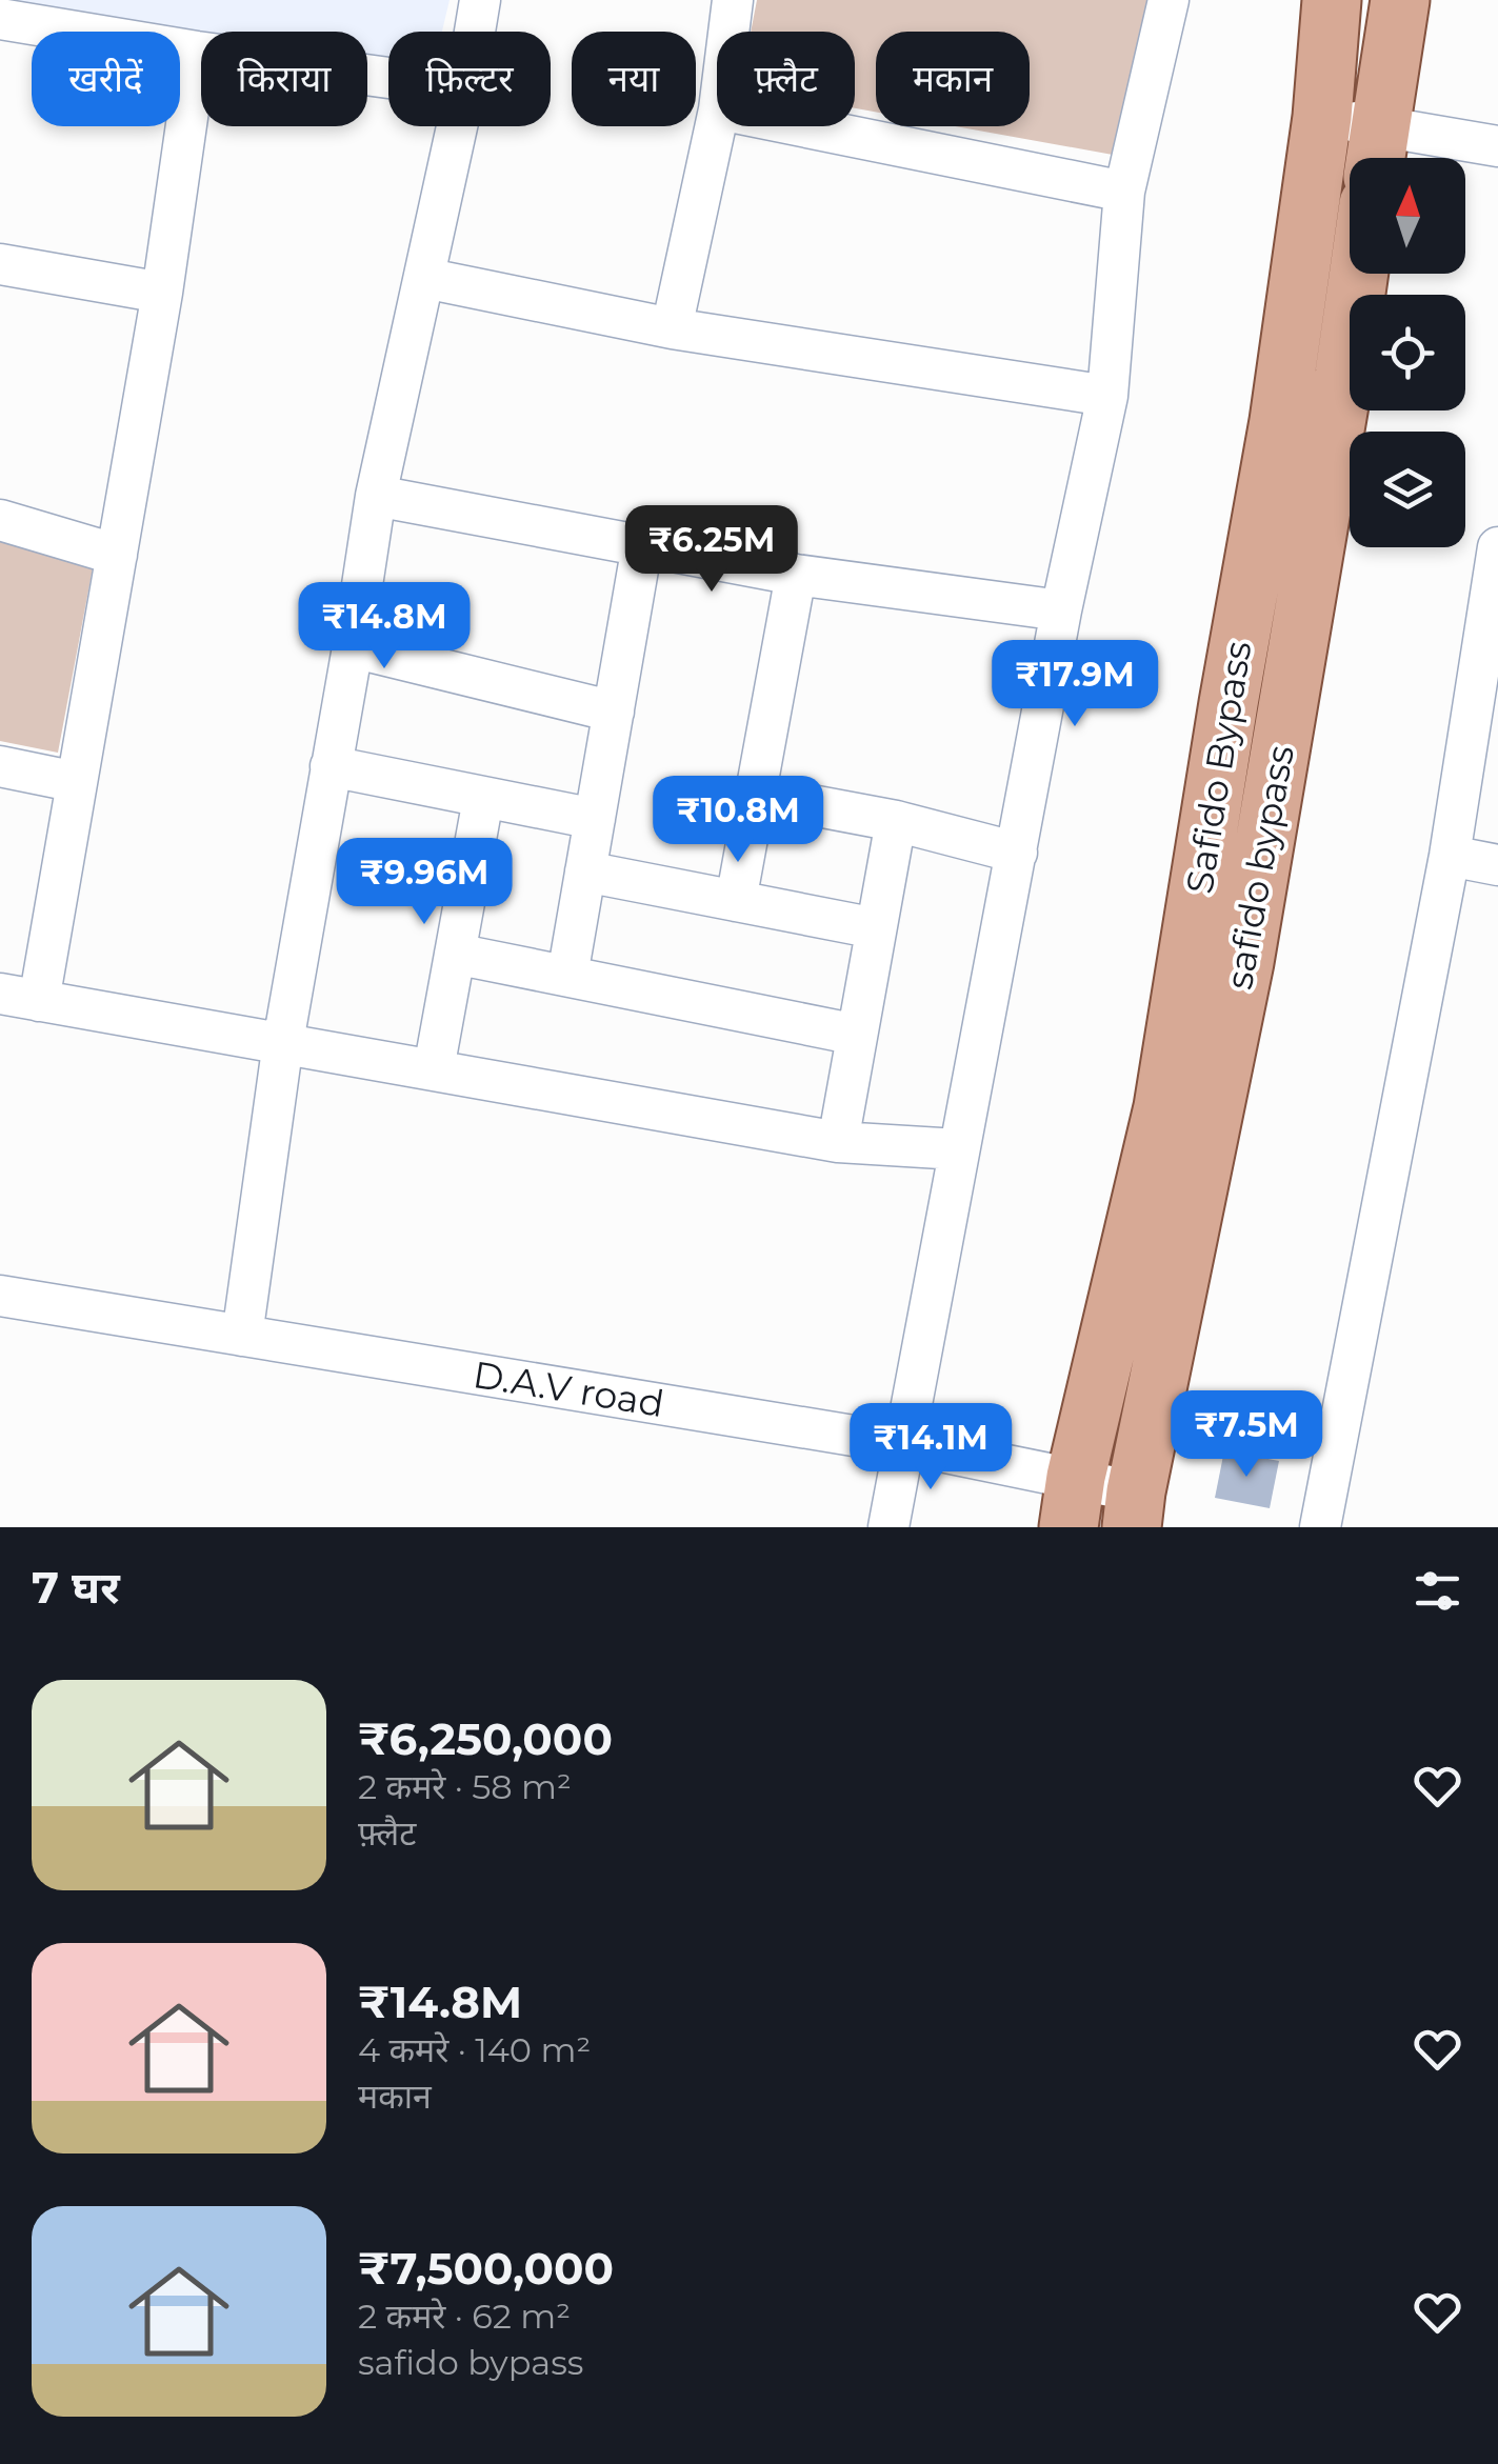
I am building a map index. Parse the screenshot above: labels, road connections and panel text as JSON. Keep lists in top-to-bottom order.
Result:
{
  "streets": {
    "main road": ["Safido Bypass", "safido bypass"],
    "street": ["D.A.V road"]
  },
  "crossings": [
    ["Safido Bypass", "D.A.V road"],
    ["safido bypass", "D.A.V road"]
  ],
  "north": "top",
  "page": {
    "chip": [
      "खरीदें",
      "किराया",
      "फ़िल्टर",
      "नया",
      "फ़्लैट",
      "मकान"
    ],
    "price": [
      "₹6.25M",
      "₹14.8M",
      "₹17.9M",
      "₹10.8M",
      "₹9.96M",
      "₹7.5M",
      "₹14.1M"
    ],
    "heading": "7 घर",
    "list": [
      {
        "name": "₹6,250,000",
        "note": "2 कमरे · 58 m² · फ़्लैट"
      },
      {
        "name": "₹14.8M",
        "note": "4 कमरे · 140 m² · मकान"
      },
      {
        "name": "₹7,500,000",
        "note": "2 कमरे · 62 m² · safido bypass"
      }
    ]
  }
}
